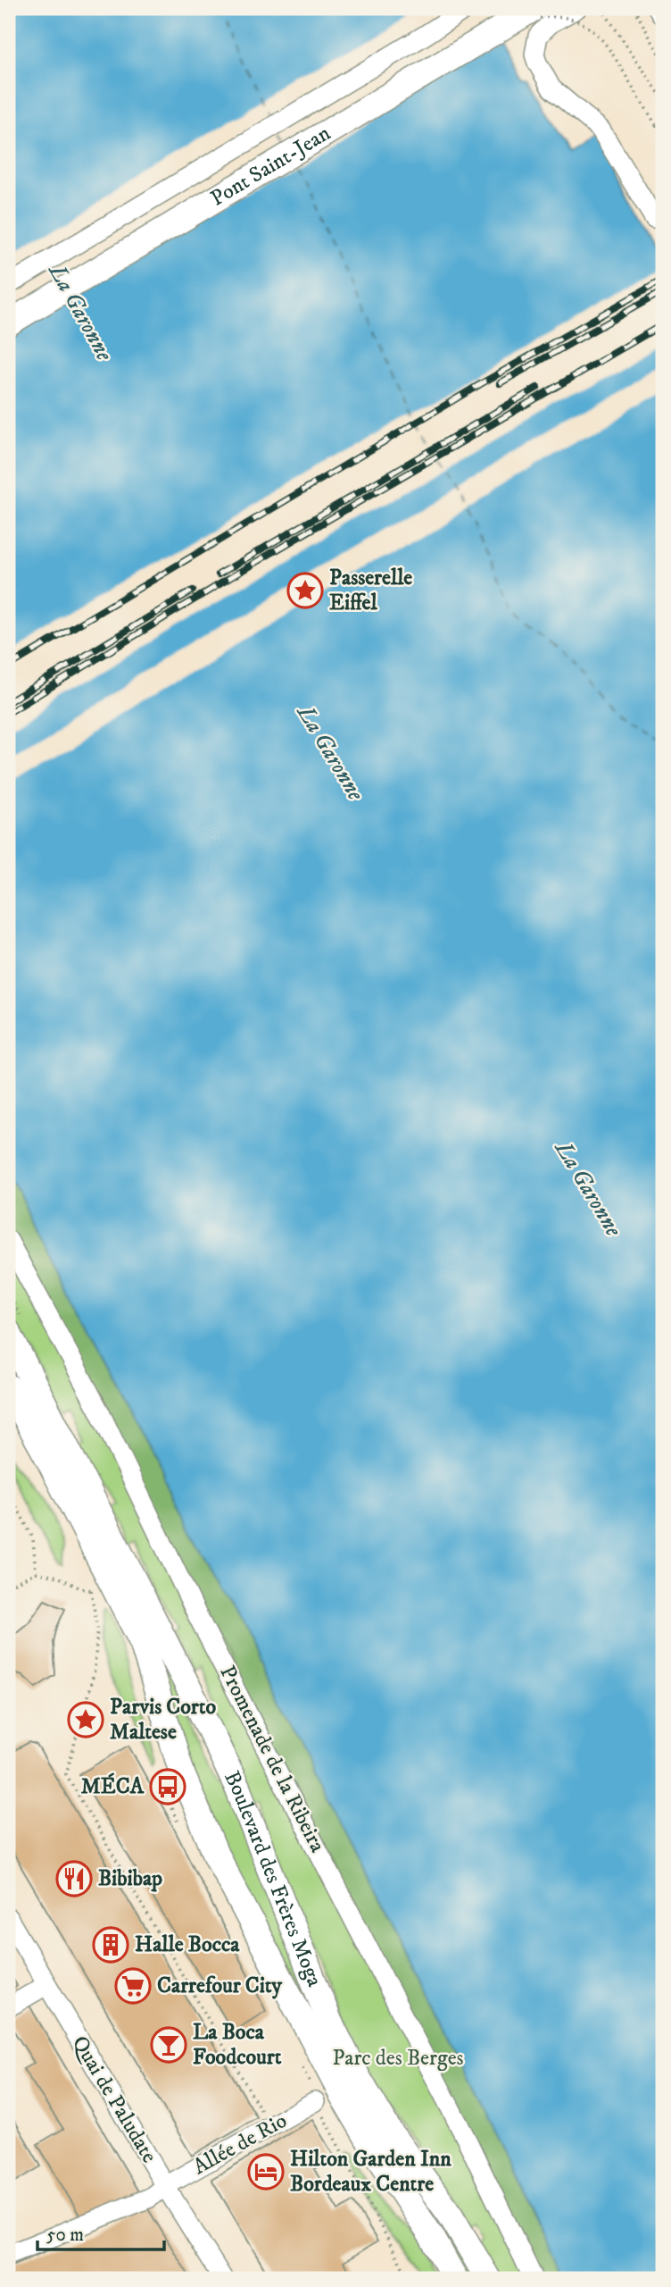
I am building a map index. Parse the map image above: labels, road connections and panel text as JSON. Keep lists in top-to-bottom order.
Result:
{
  "streets": {
    "main road": ["Pont Saint-Jean", "Boulevard des Frères Moga"],
    "street": ["Promenade de la Ribeira", "Quai de Paludate", "Allée de Rio"]
  },
  "crossings": [
    ["Quai de Paludate", "Allée de Rio"]
  ],
  "water": ["La Garonne"],
  "parks": ["Parc des Berges"],
  "places": {
    "place": ["Passerelle Eiffel", "Parvis Corto Maltese"],
    "bus stop": ["MÉCA"],
    "restaurant": ["Bibibap"],
    "building": ["Halle Bocca"],
    "supermarket": ["Carrefour City"],
    "bar": ["La Boca Foodcourt"],
    "hotel": ["Hilton Garden Inn Bordeaux Centre"]
  },
  "scale_bar": "50 m"
}
